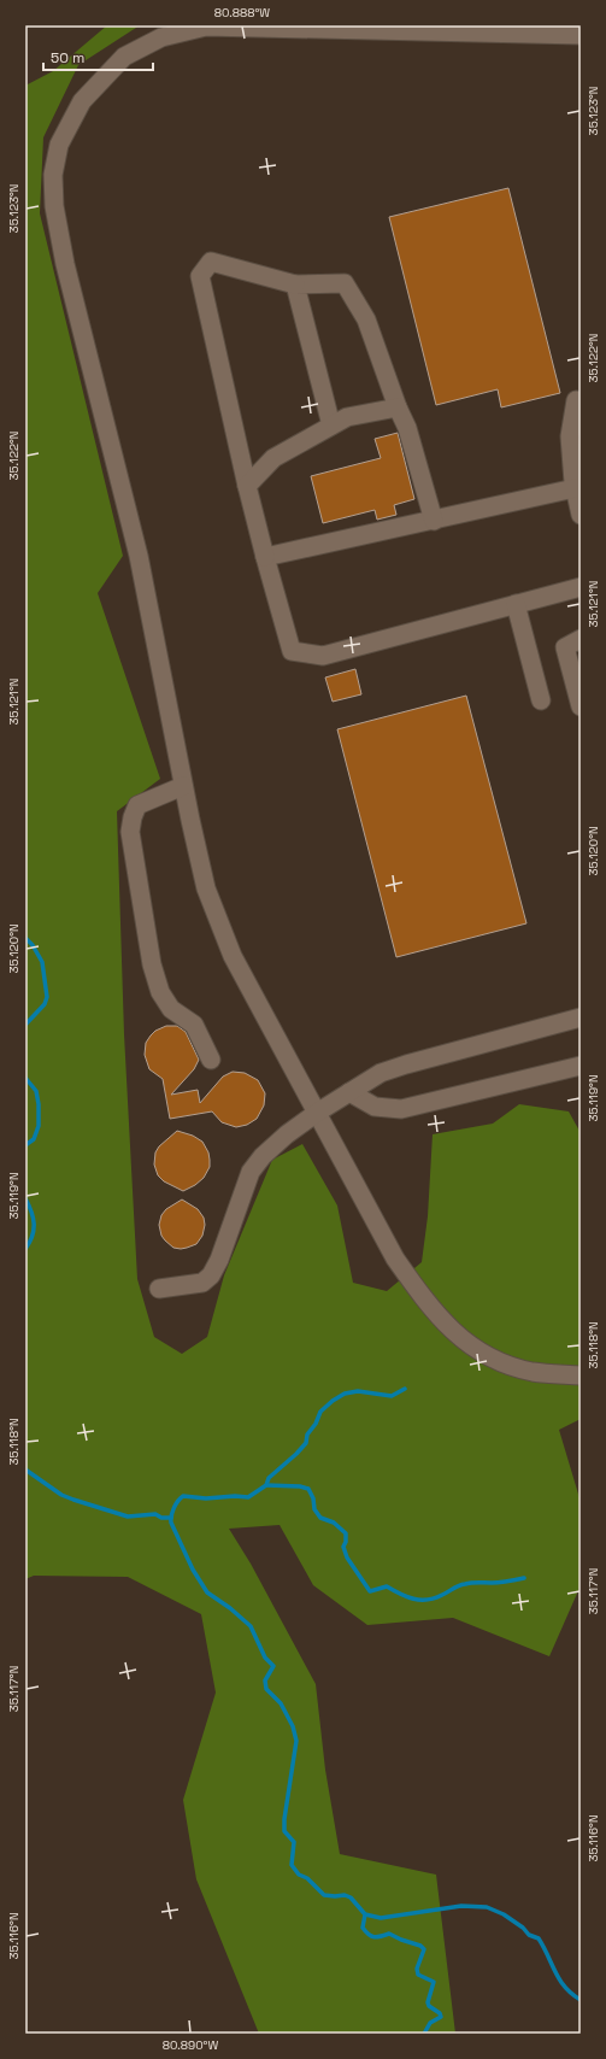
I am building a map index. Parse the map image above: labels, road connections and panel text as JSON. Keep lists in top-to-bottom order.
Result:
{
  "scale_bar": "50 m",
  "coordinates": [
    "80.888°W",
    "35.123°N",
    "35.122°N",
    "35.121°N",
    "35.120°N",
    "35.119°N",
    "35.118°N",
    "35.117°N",
    "35.116°N",
    "80.890°W"
  ]
}
